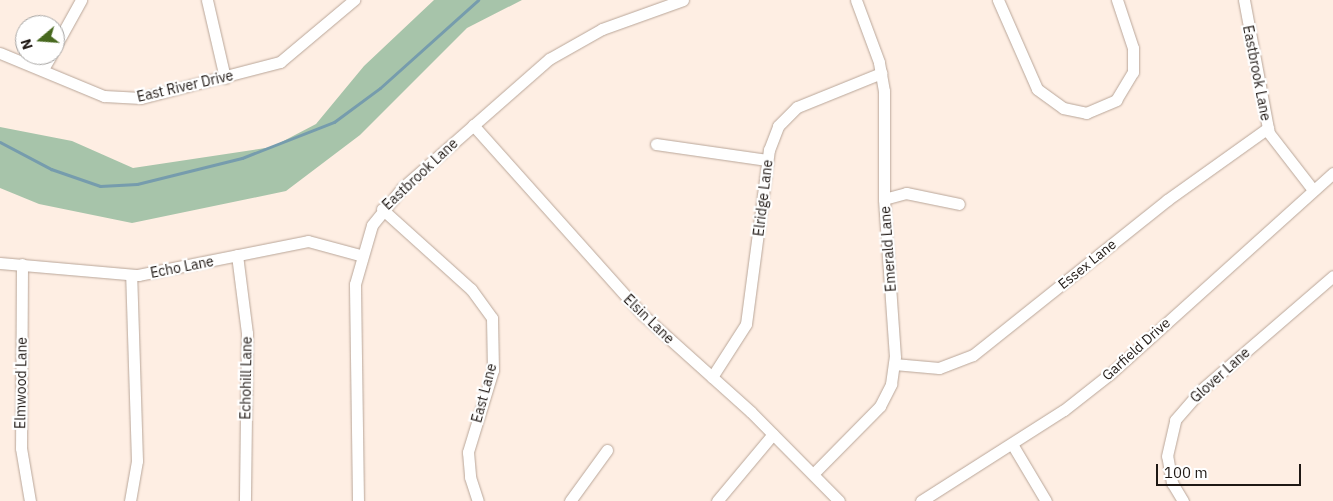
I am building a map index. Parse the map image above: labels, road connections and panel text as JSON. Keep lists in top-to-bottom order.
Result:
{
  "streets": {
    "street": [
      "Eastbrook Lane",
      "East River Drive",
      "Elridge Lane",
      "Emerald Lane",
      "Essex Lane",
      "Echo Lane",
      "Elsin Lane",
      "Garfield Drive",
      "Glover Lane",
      "Echohill Lane",
      "Elmwood Lane",
      "East Lane"
    ]
  },
  "crossings": [
    ["Eastbrook Lane", "Essex Lane"],
    ["Eastbrook Lane", "Echo Lane"],
    ["Eastbrook Lane", "Elsin Lane"],
    ["Eastbrook Lane", "Garfield Drive"],
    ["Eastbrook Lane", "East Lane"],
    ["Elridge Lane", "Emerald Lane"],
    ["Elridge Lane", "Elsin Lane"],
    ["Emerald Lane", "Essex Lane"],
    ["Emerald Lane", "Elsin Lane"],
    ["Echo Lane", "Echohill Lane"],
    ["Echo Lane", "Elmwood Lane"]
  ],
  "scale_bar": "100 m",
  "north": "left"
}
